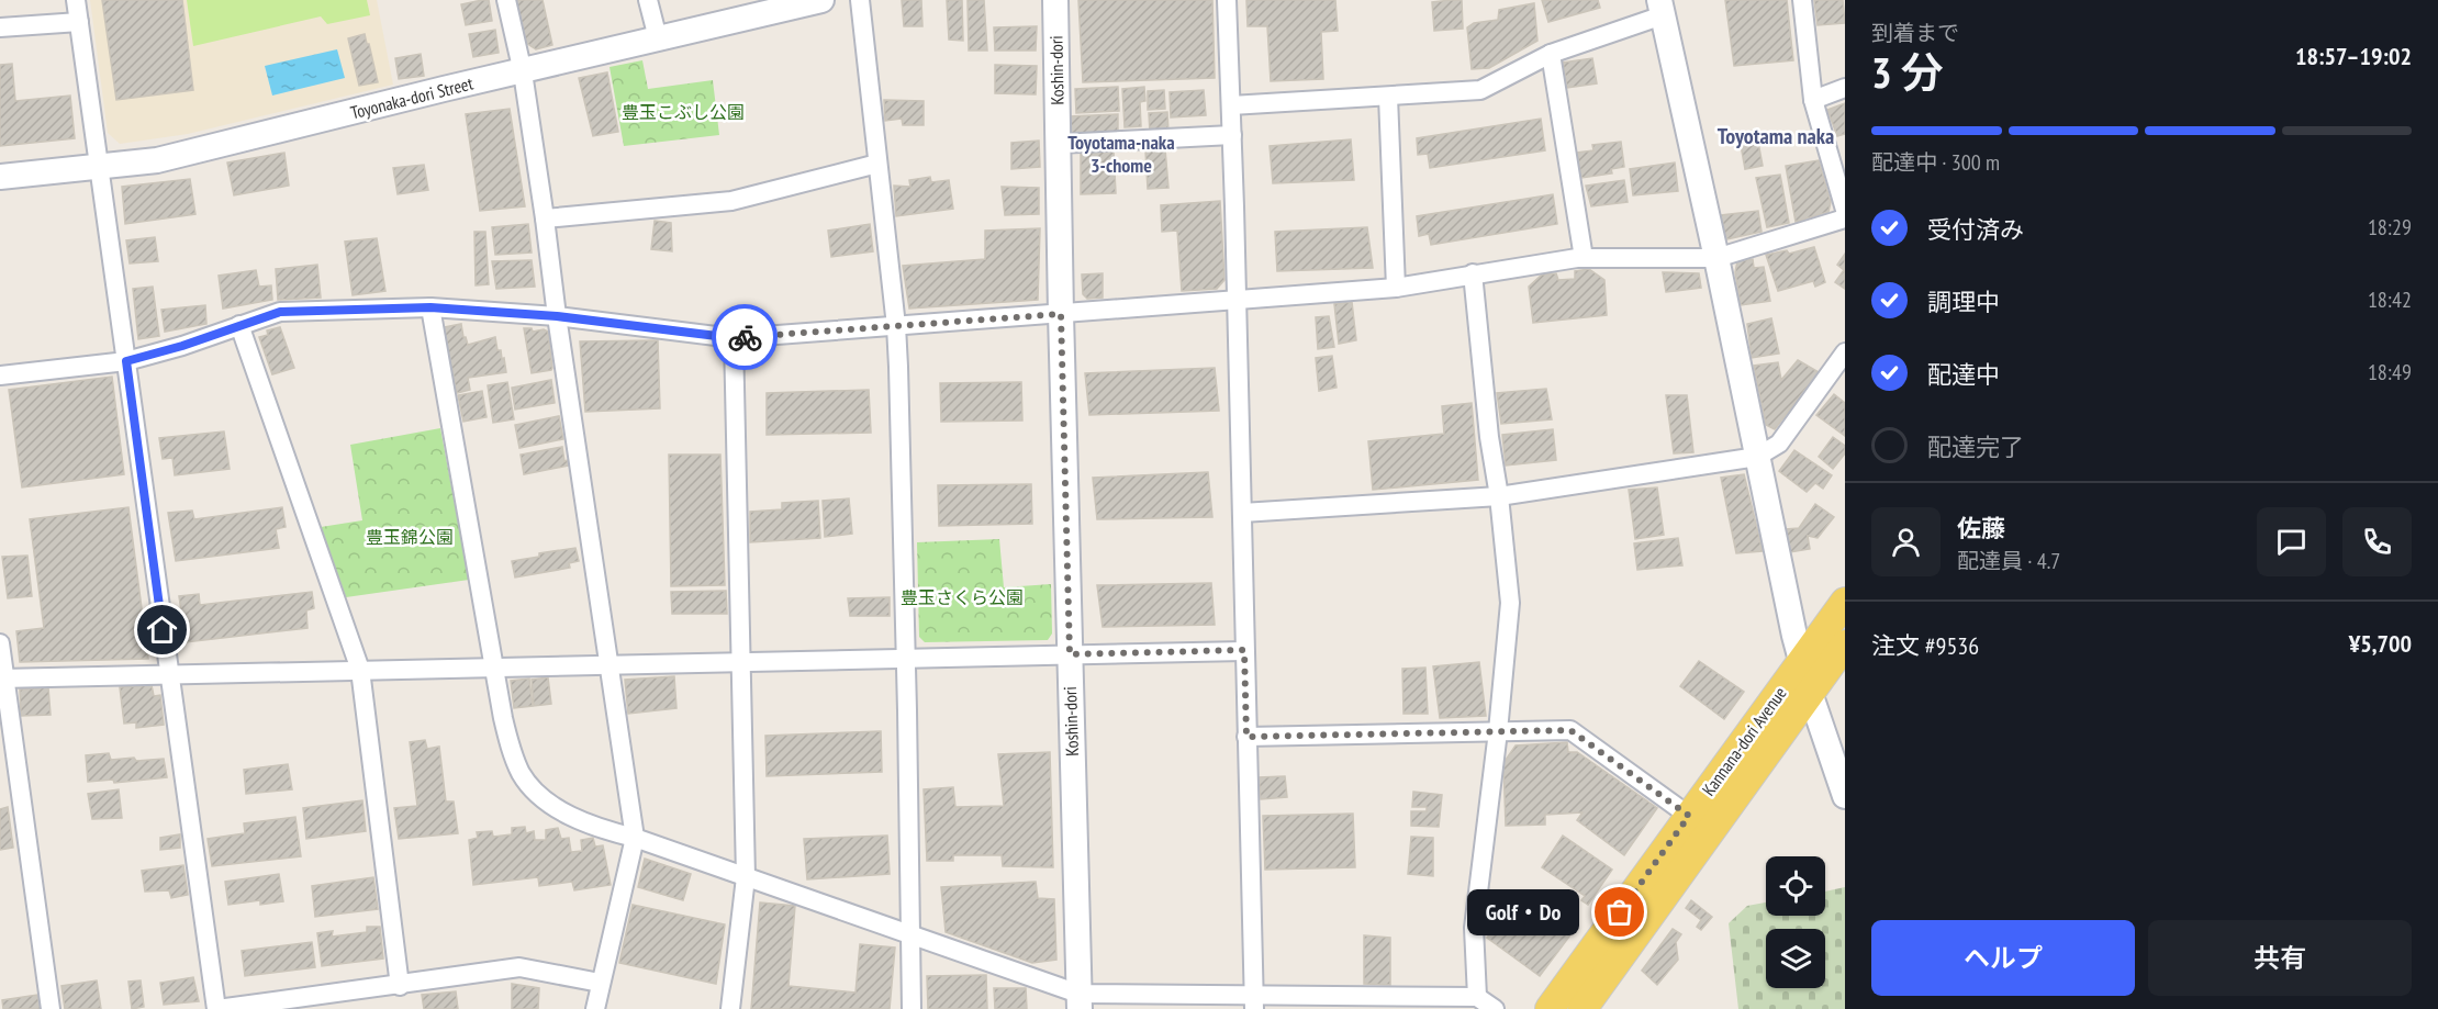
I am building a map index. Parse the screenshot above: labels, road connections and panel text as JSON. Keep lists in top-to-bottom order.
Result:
{
  "streets": {
    "main road": ["Kannana-dori Avenue"],
    "street": ["Koshin-dori", "Toyonaka-dori Street"]
  },
  "districts": ["Toyotama naka", "Toyotama-naka 3-chome"],
  "parks": ["豊玉こぶし公園", "豊玉錦公園", "豊玉さくら公園"],
  "places": ["Golf・Do"],
  "page": {
    "heading": ["3 分", "到着まで", "18:57–19:02"],
    "panel": [
      "佐藤",
      "配達員 · 4.7",
      "注文 #9536",
      "¥5,700"
    ],
    "bar": "配達中 · 300 m",
    "list": [
      ["受付済み", "18:29"],
      ["調理中", "18:42"],
      ["配達中", "18:49"],
      "配達完了"
    ],
    "bubble": "Golf・Do",
    "buttons": ["ヘルプ", "共有"]
  }
}
